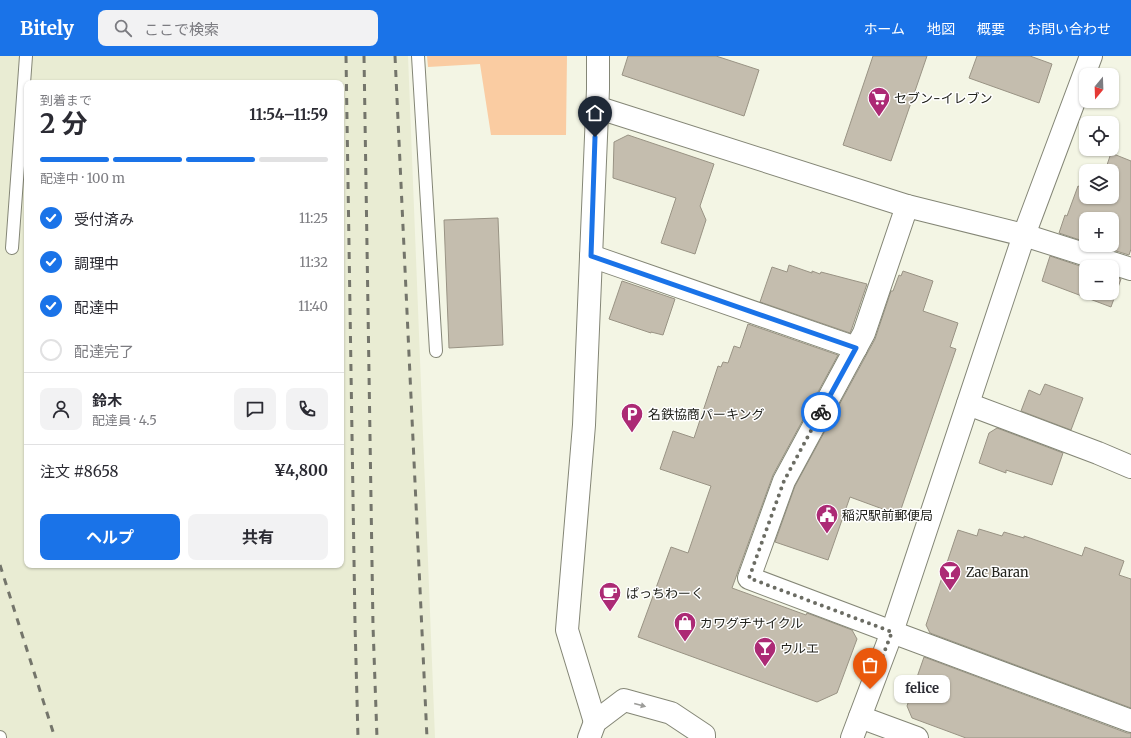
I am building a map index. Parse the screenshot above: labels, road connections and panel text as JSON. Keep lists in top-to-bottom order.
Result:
{
  "places": {
    "supermarket": ["セブン-イレブン"],
    "parking": ["名鉄協商パーキング"],
    "public building": ["稲沢駅前郵便局"],
    "bar": ["Zac Baran", "ウルエ"],
    "cafe": ["ぱっちわーく"],
    "shop": ["カワグチサイクル"],
    "other": ["felice"]
  },
  "north": "bottom",
  "page": {
    "header": "Bitely",
    "search": "ここで検索",
    "nav": [
      "ホーム",
      "地図",
      "概要",
      "お問い合わせ"
    ],
    "map_buttons": ["+", "−"],
    "heading": ["2 分", "到着まで", "11:54–11:59"],
    "panel": [
      "鈴木",
      "配達員 · 4.5",
      "注文 #8658",
      "¥4,800"
    ],
    "bar": "配達中 · 100 m",
    "list": [
      ["受付済み", "11:25"],
      ["調理中", "11:32"],
      ["配達中", "11:40"],
      "配達完了"
    ],
    "buttons": ["ヘルプ", "共有"],
    "bubble": "felice"
  }
}
